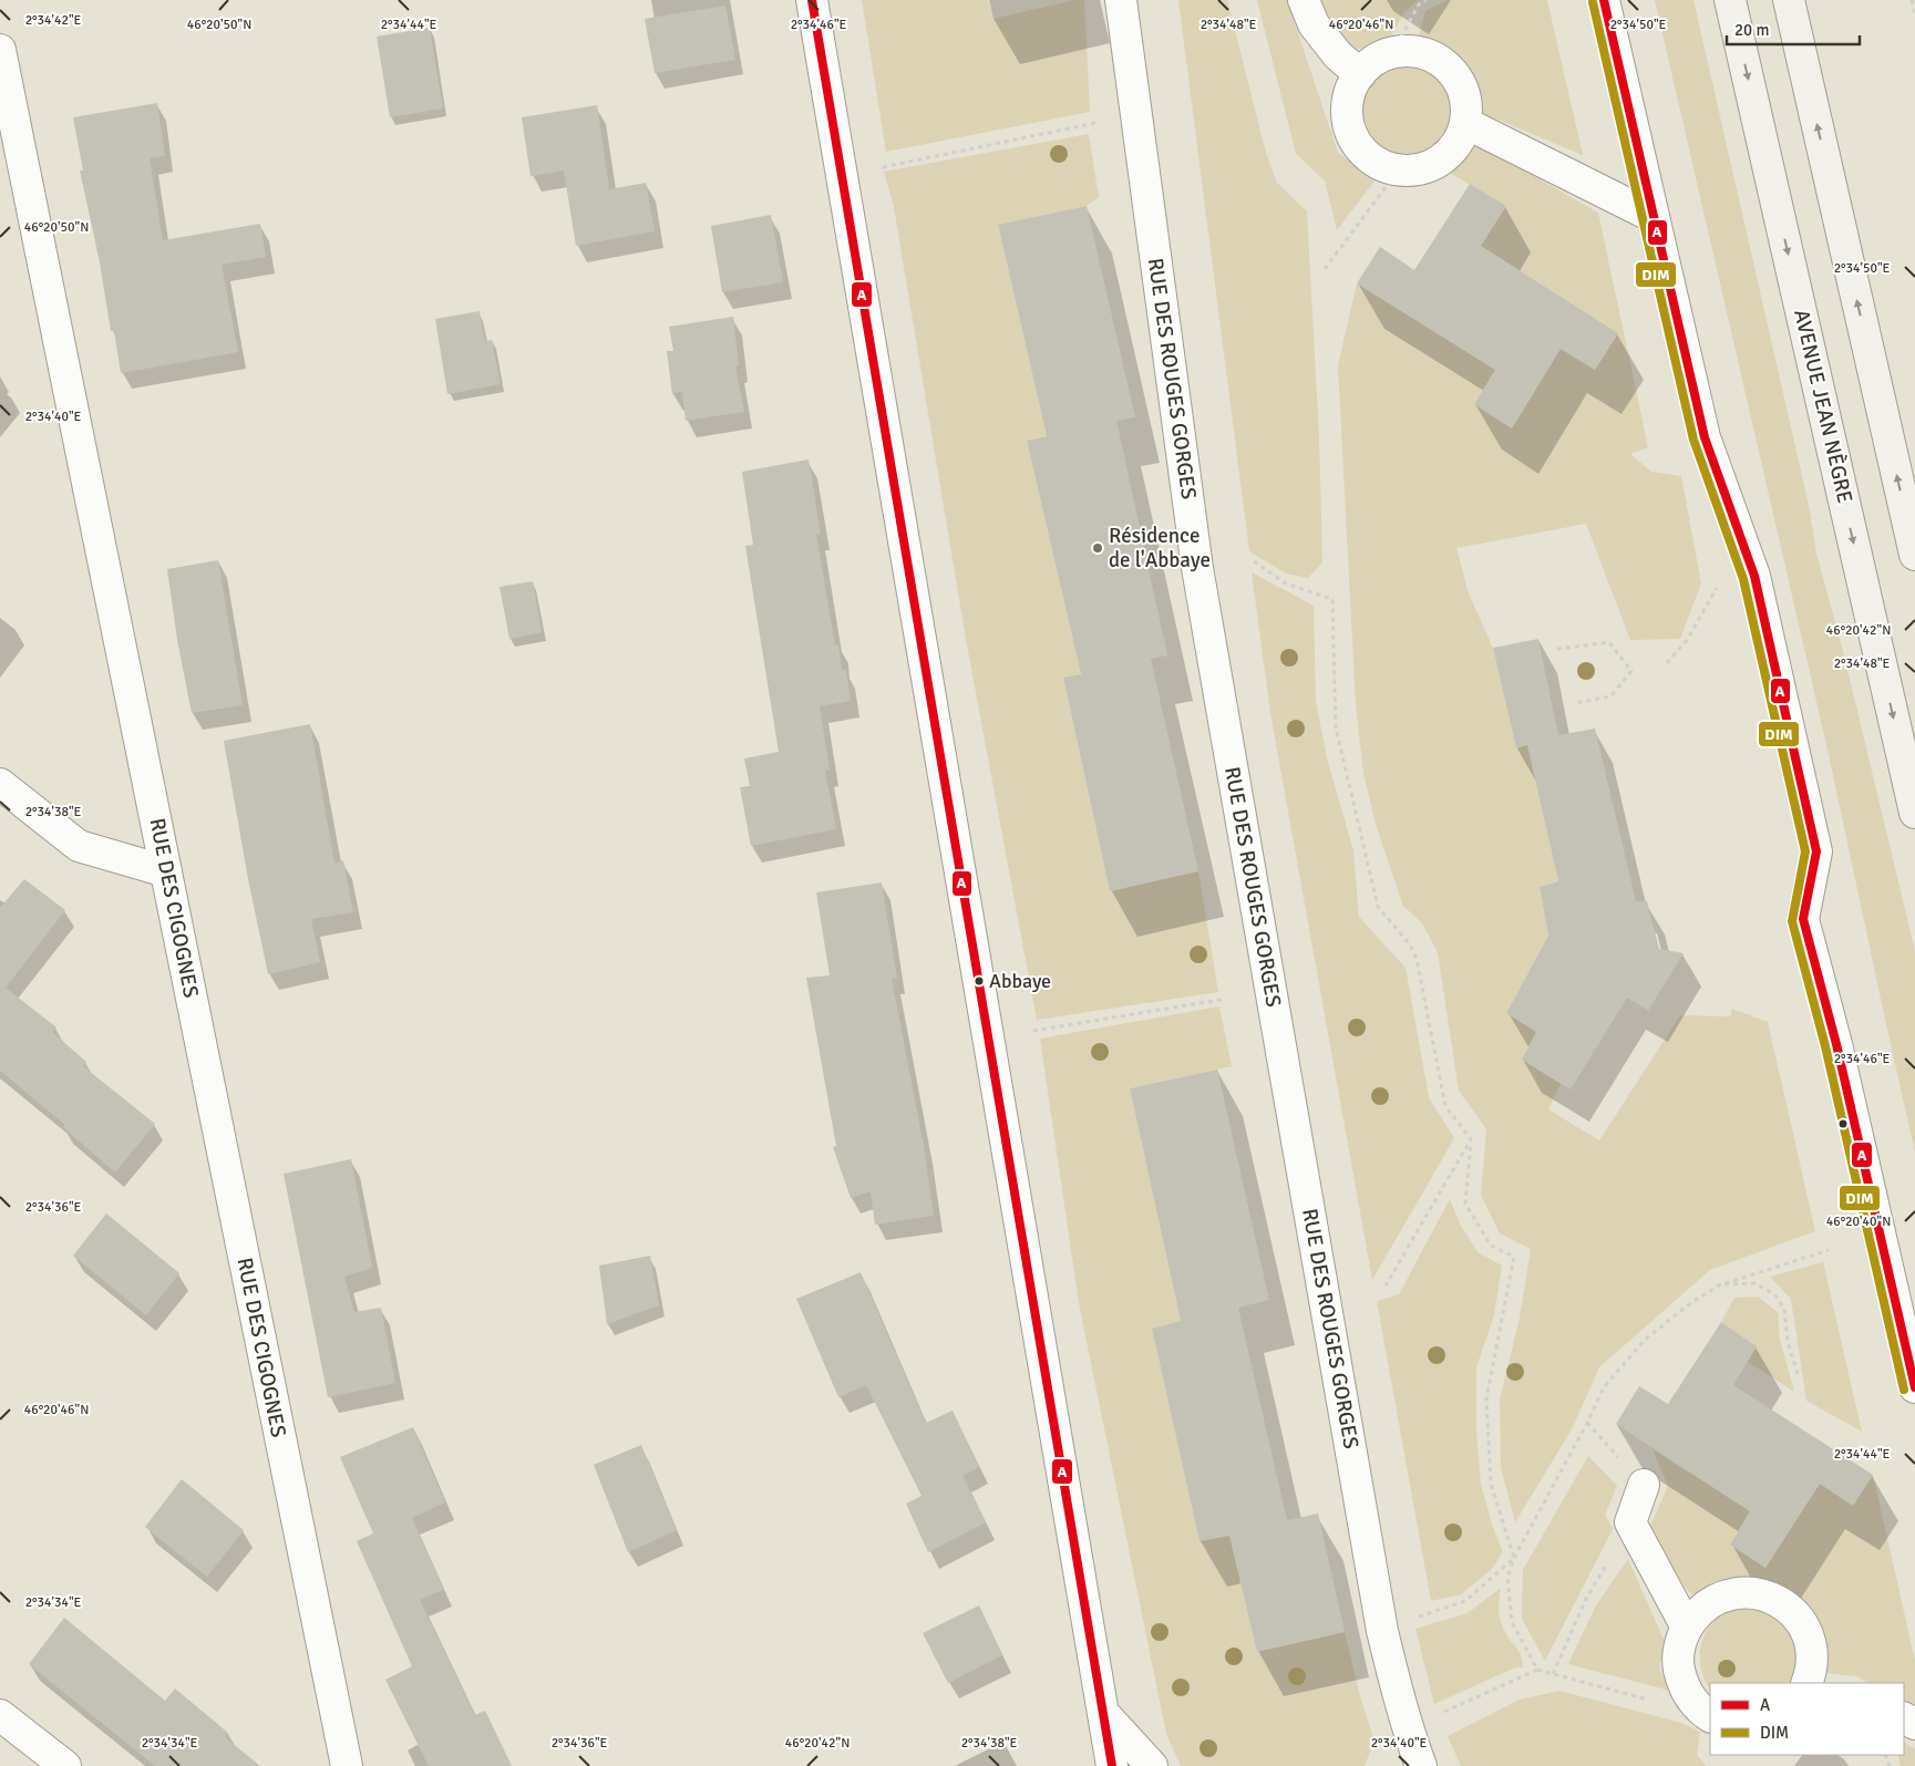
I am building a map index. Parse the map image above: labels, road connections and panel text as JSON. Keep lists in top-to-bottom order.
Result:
{
  "streets": {
    "main road": ["AVENUE JEAN NÈGRE"],
    "street": ["RUE DES ROUGES GORGES", "RUE DES CIGOGNES"]
  },
  "places": ["Résidence de l'Abbaye", "Abbaye"],
  "lines": ["transit line A", "transit line DIM"],
  "legend": ["A", "DIM"],
  "scale_bar": "20 m",
  "coordinates": [
    "2°34'42\"E",
    "2°34'44\"E",
    "2°34'46\"E",
    "2°34'48\"E",
    "2°34'50\"E",
    "46°20'50\"N",
    "46°20'46\"N",
    "2°34'40\"E",
    "46°20'42\"N",
    "2°34'38\"E",
    "2°34'36\"E",
    "46°20'40\"N",
    "2°34'34\"E"
  ]
}
